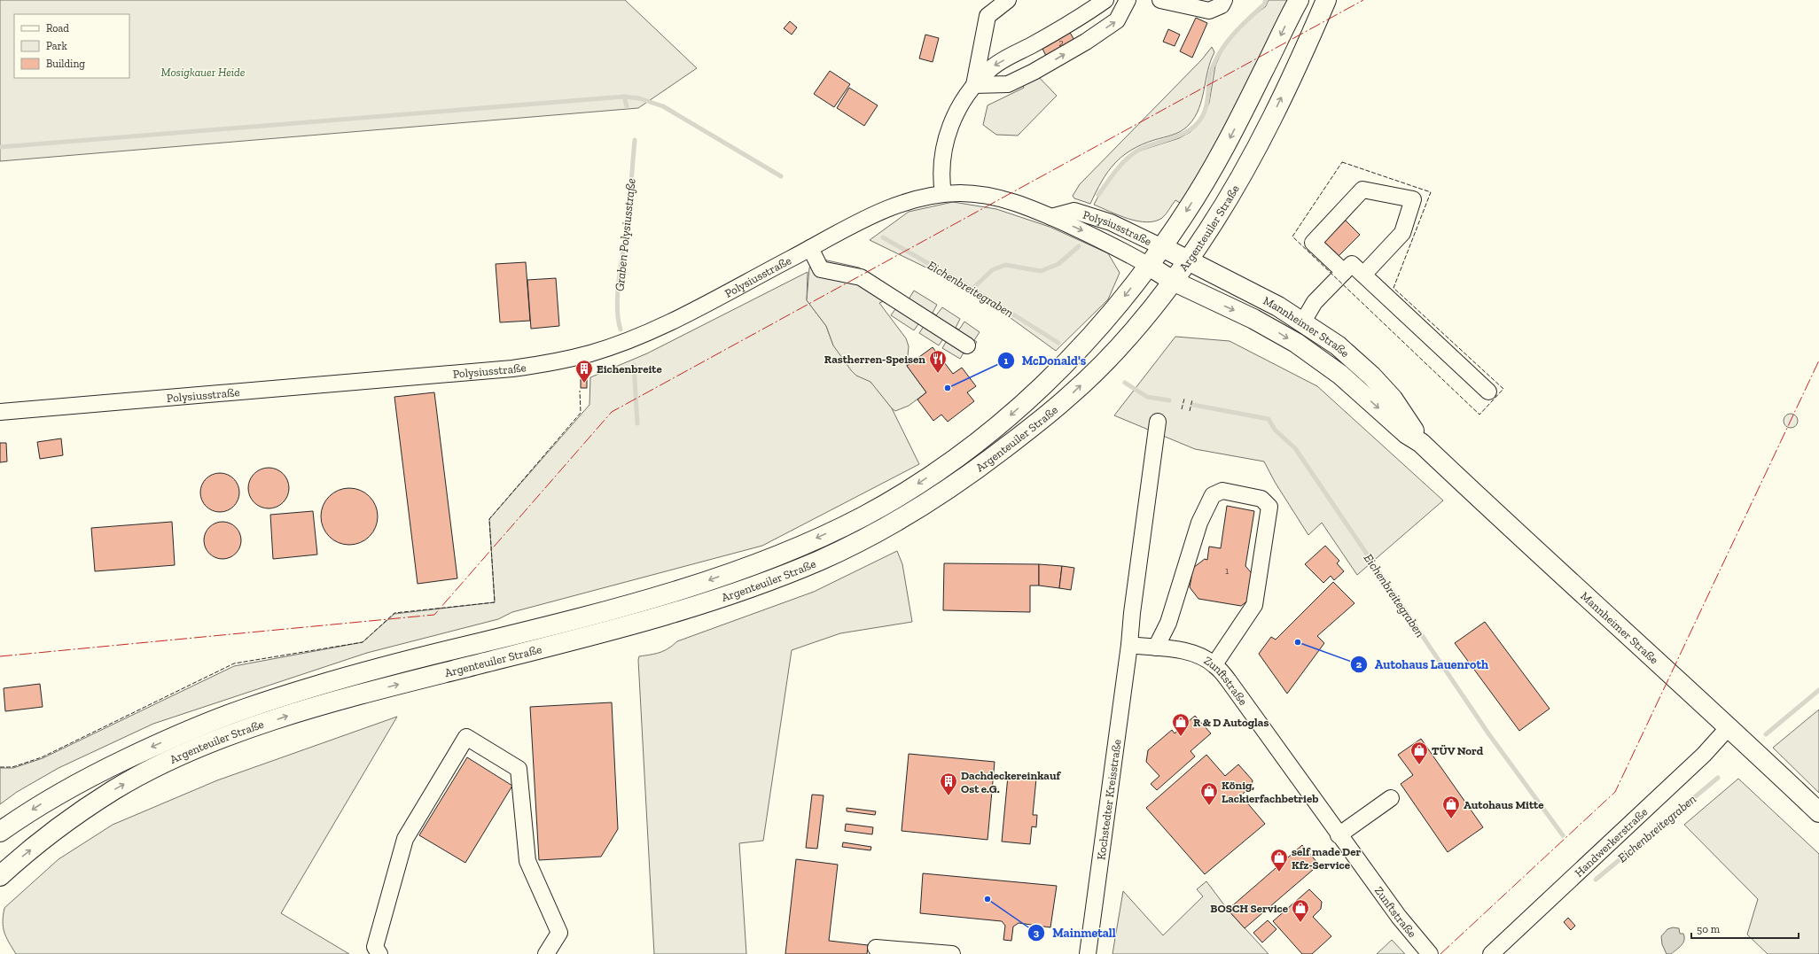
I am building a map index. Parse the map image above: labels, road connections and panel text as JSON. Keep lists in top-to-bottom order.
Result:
{
  "streets": {
    "main road": ["Argenteuiler Straße", "Mannheimer Straße"],
    "street": [
      "Polysiusstraße",
      "Zunftstraße",
      "Kochstedter Kreisstraße",
      "Handwerkerstraße"
    ]
  },
  "crossings": [
    ["Argenteuiler Straße", "Polysiusstraße"],
    ["Argenteuiler Straße", "Mannheimer Straße"],
    ["Polysiusstraße", "Mannheimer Straße"],
    ["Mannheimer Straße", "Handwerkerstraße"],
    ["Zunftstraße", "Kochstedter Kreisstraße"]
  ],
  "water": ["Graben Polysiusstraße", "Eichenbreitegraben"],
  "parks": ["Mosigkauer Heide"],
  "places": {
    "restaurant": ["Rastherren-Speisen"],
    "building": ["Eichenbreite", "Dachdeckereinkauf Ost e.G."],
    "other": ["McDonald's", "Autohaus Lauenroth", "Mainmetall"],
    "shop": [
      "R & D Autoglas",
      "TÜV Nord",
      "König, Lackierfachbetrieb",
      "Autohaus Mitte",
      "self made Der Kfz-Service",
      "BOSCH Service"
    ]
  },
  "house_numbers": ["2", "1"],
  "legend": ["Road", "Park", "Building"],
  "scale_bar": "50 m"
}
